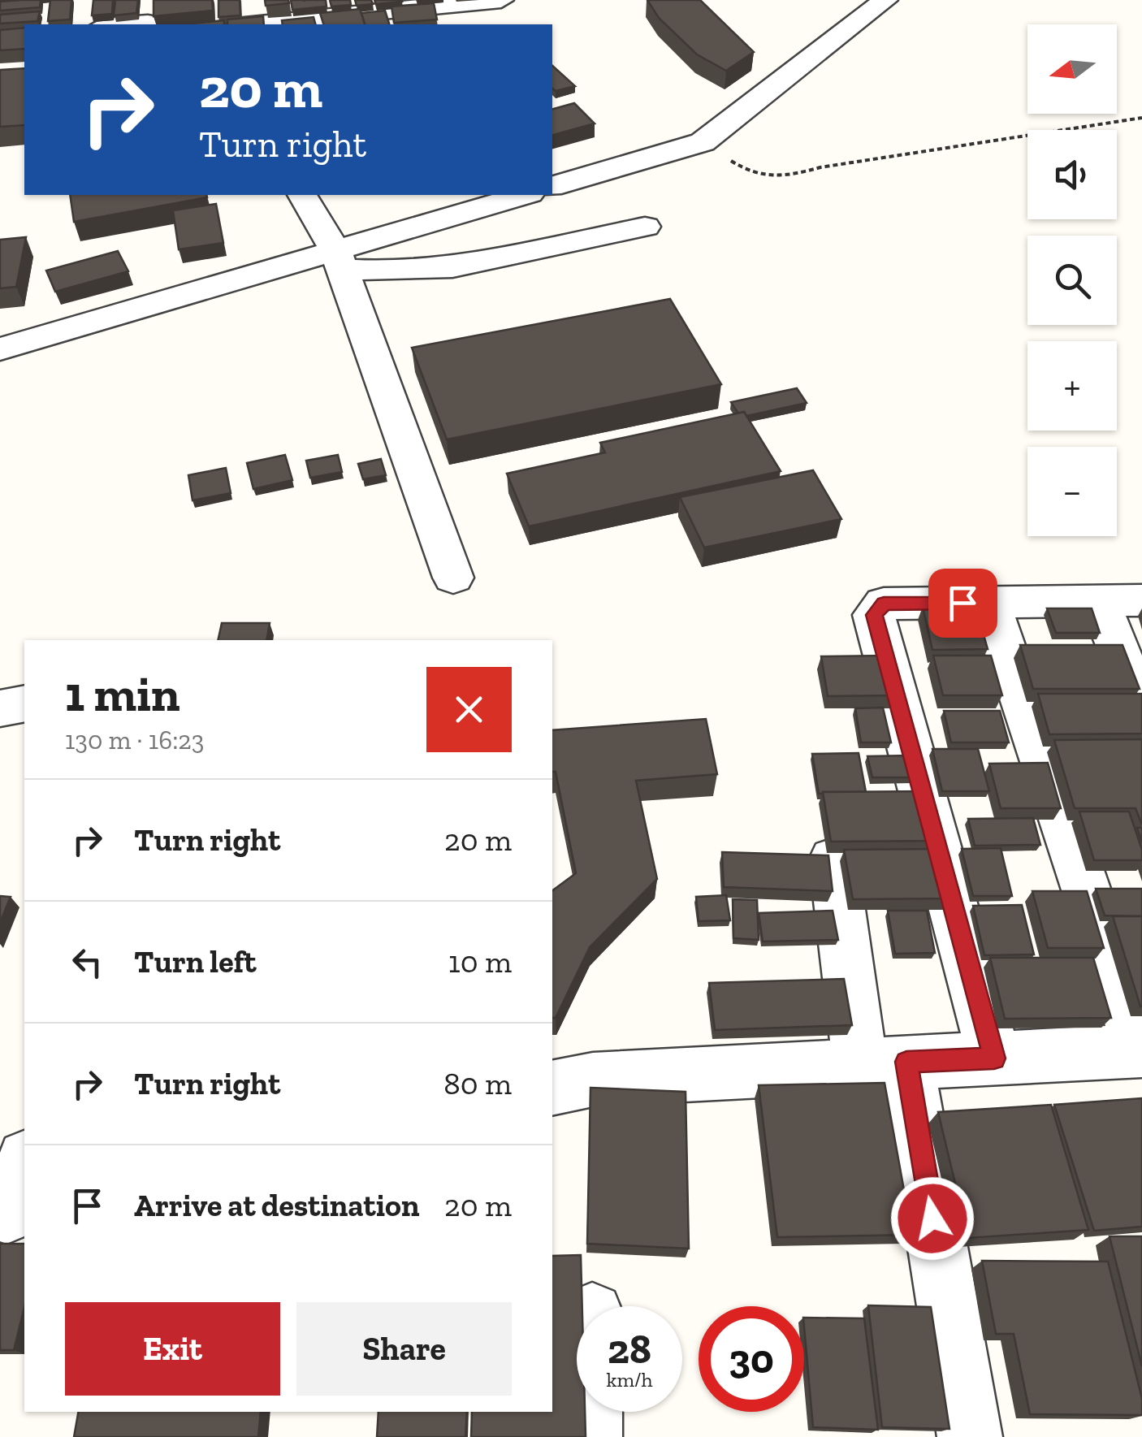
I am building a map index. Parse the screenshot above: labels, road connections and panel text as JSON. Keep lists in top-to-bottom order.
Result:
{
  "north": "left",
  "page": {
    "map_buttons": ["+", "−"],
    "turn": ["20 m", "Turn right"],
    "heading": ["1 min", "130 m · 16:23"],
    "list": [
      {
        "name": "Turn right",
        "value": "20 m"
      },
      {
        "name": "Turn left",
        "value": "10 m"
      },
      {
        "name": "Turn right",
        "value": "80 m"
      },
      {
        "name": "Arrive at destination",
        "value": "20 m"
      }
    ],
    "buttons": ["Exit", "Share"],
    "speed": "28 km/h",
    "limit": "30"
  }
}
